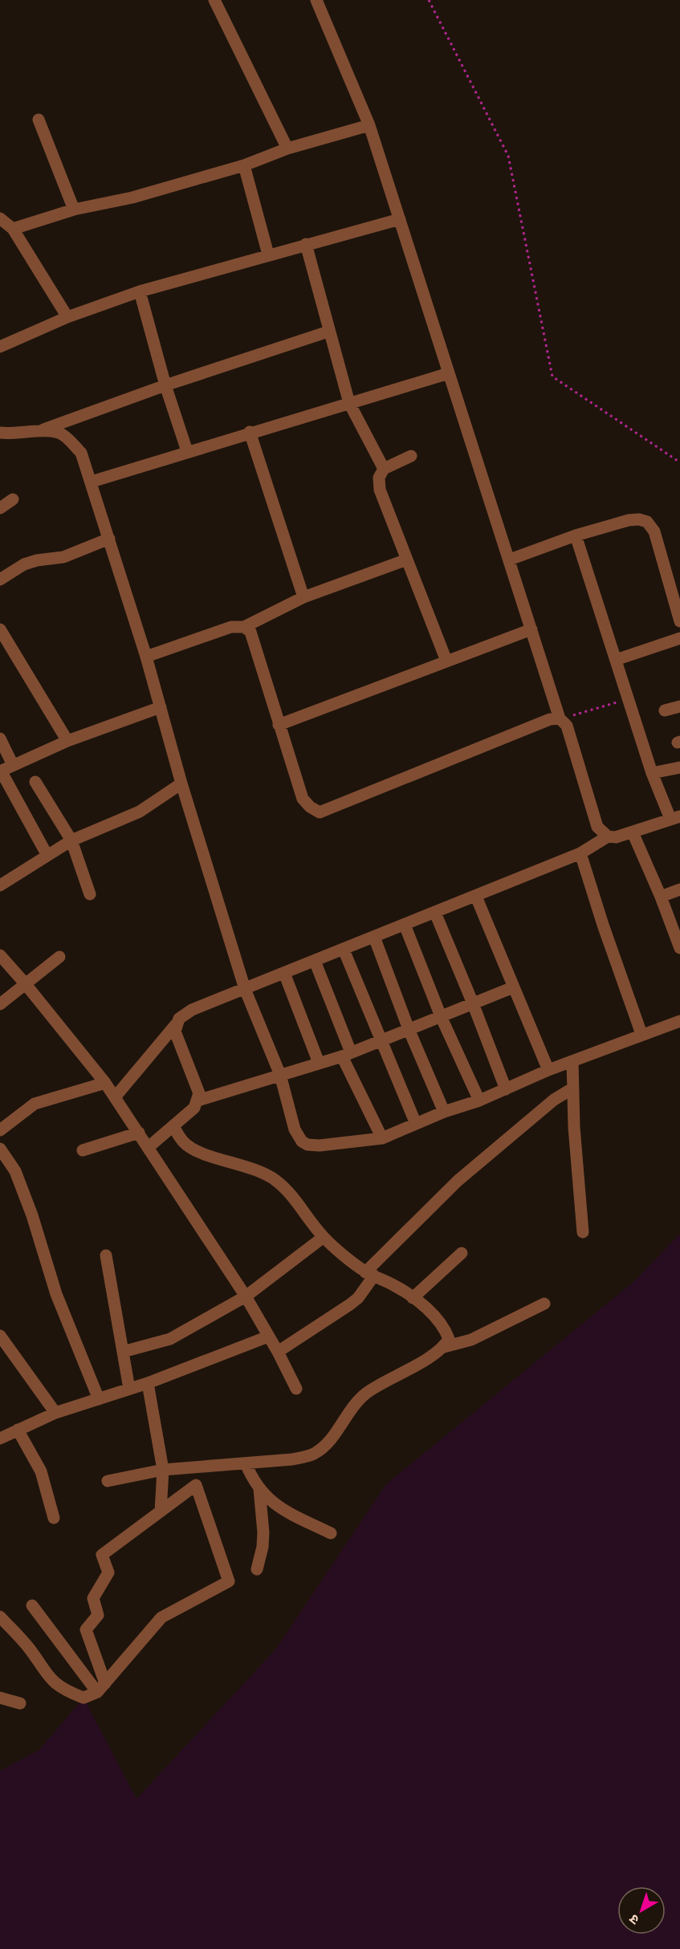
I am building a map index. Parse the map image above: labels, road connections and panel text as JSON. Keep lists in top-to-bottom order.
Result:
{
  "north": "bottom left"
}
